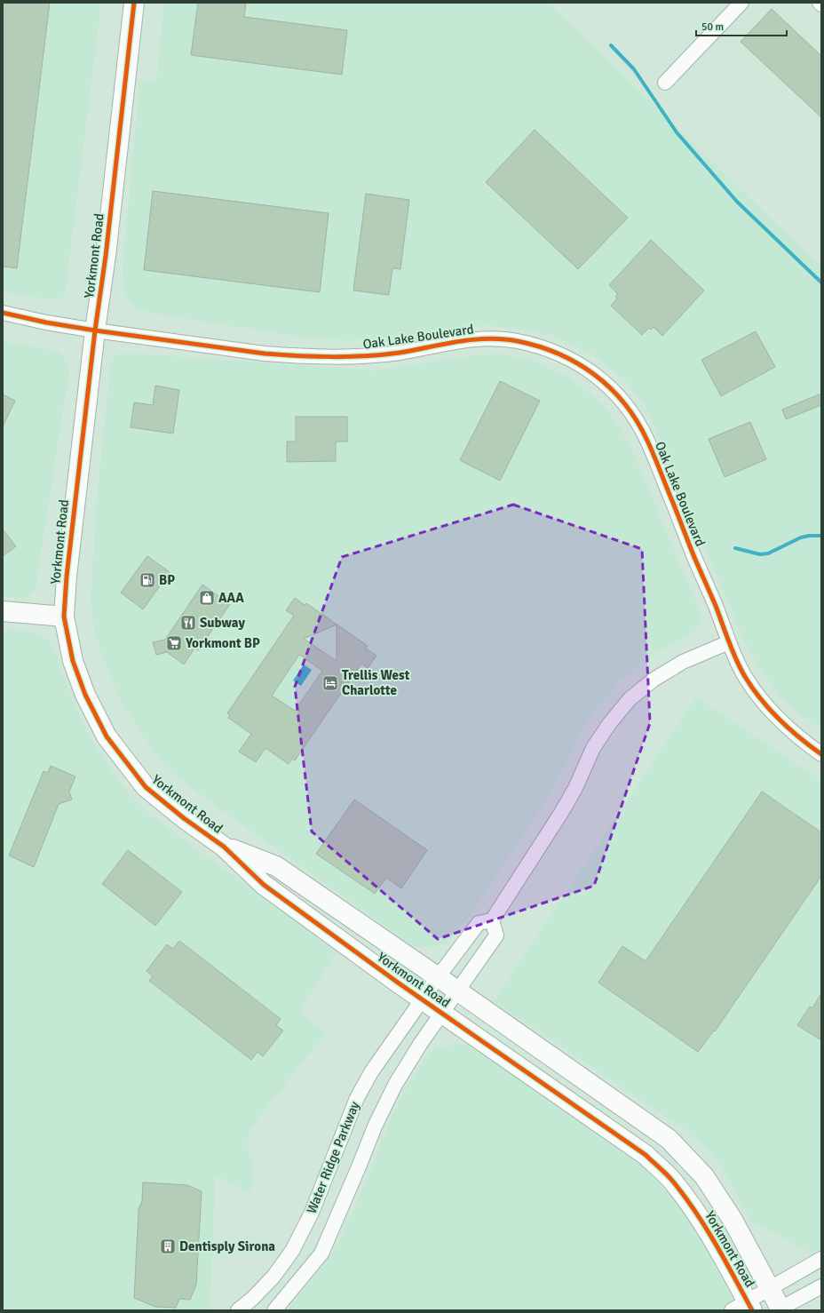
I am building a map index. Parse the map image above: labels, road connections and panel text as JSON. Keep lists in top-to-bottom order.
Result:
{
  "streets": {
    "street": ["Yorkmont Road", "Oak Lake Boulevard", "Water Ridge Parkway"]
  },
  "crossings": [
    ["Yorkmont Road", "Oak Lake Boulevard"],
    ["Yorkmont Road", "Water Ridge Parkway"]
  ],
  "places": {
    "fuel station": ["BP"],
    "shop": ["AAA"],
    "restaurant": ["Subway"],
    "supermarket": ["Yorkmont BP"],
    "hotel": ["Trellis West Charlotte"],
    "building": ["Dentisply Sirona"]
  },
  "scale_bar": "50 m"
}
